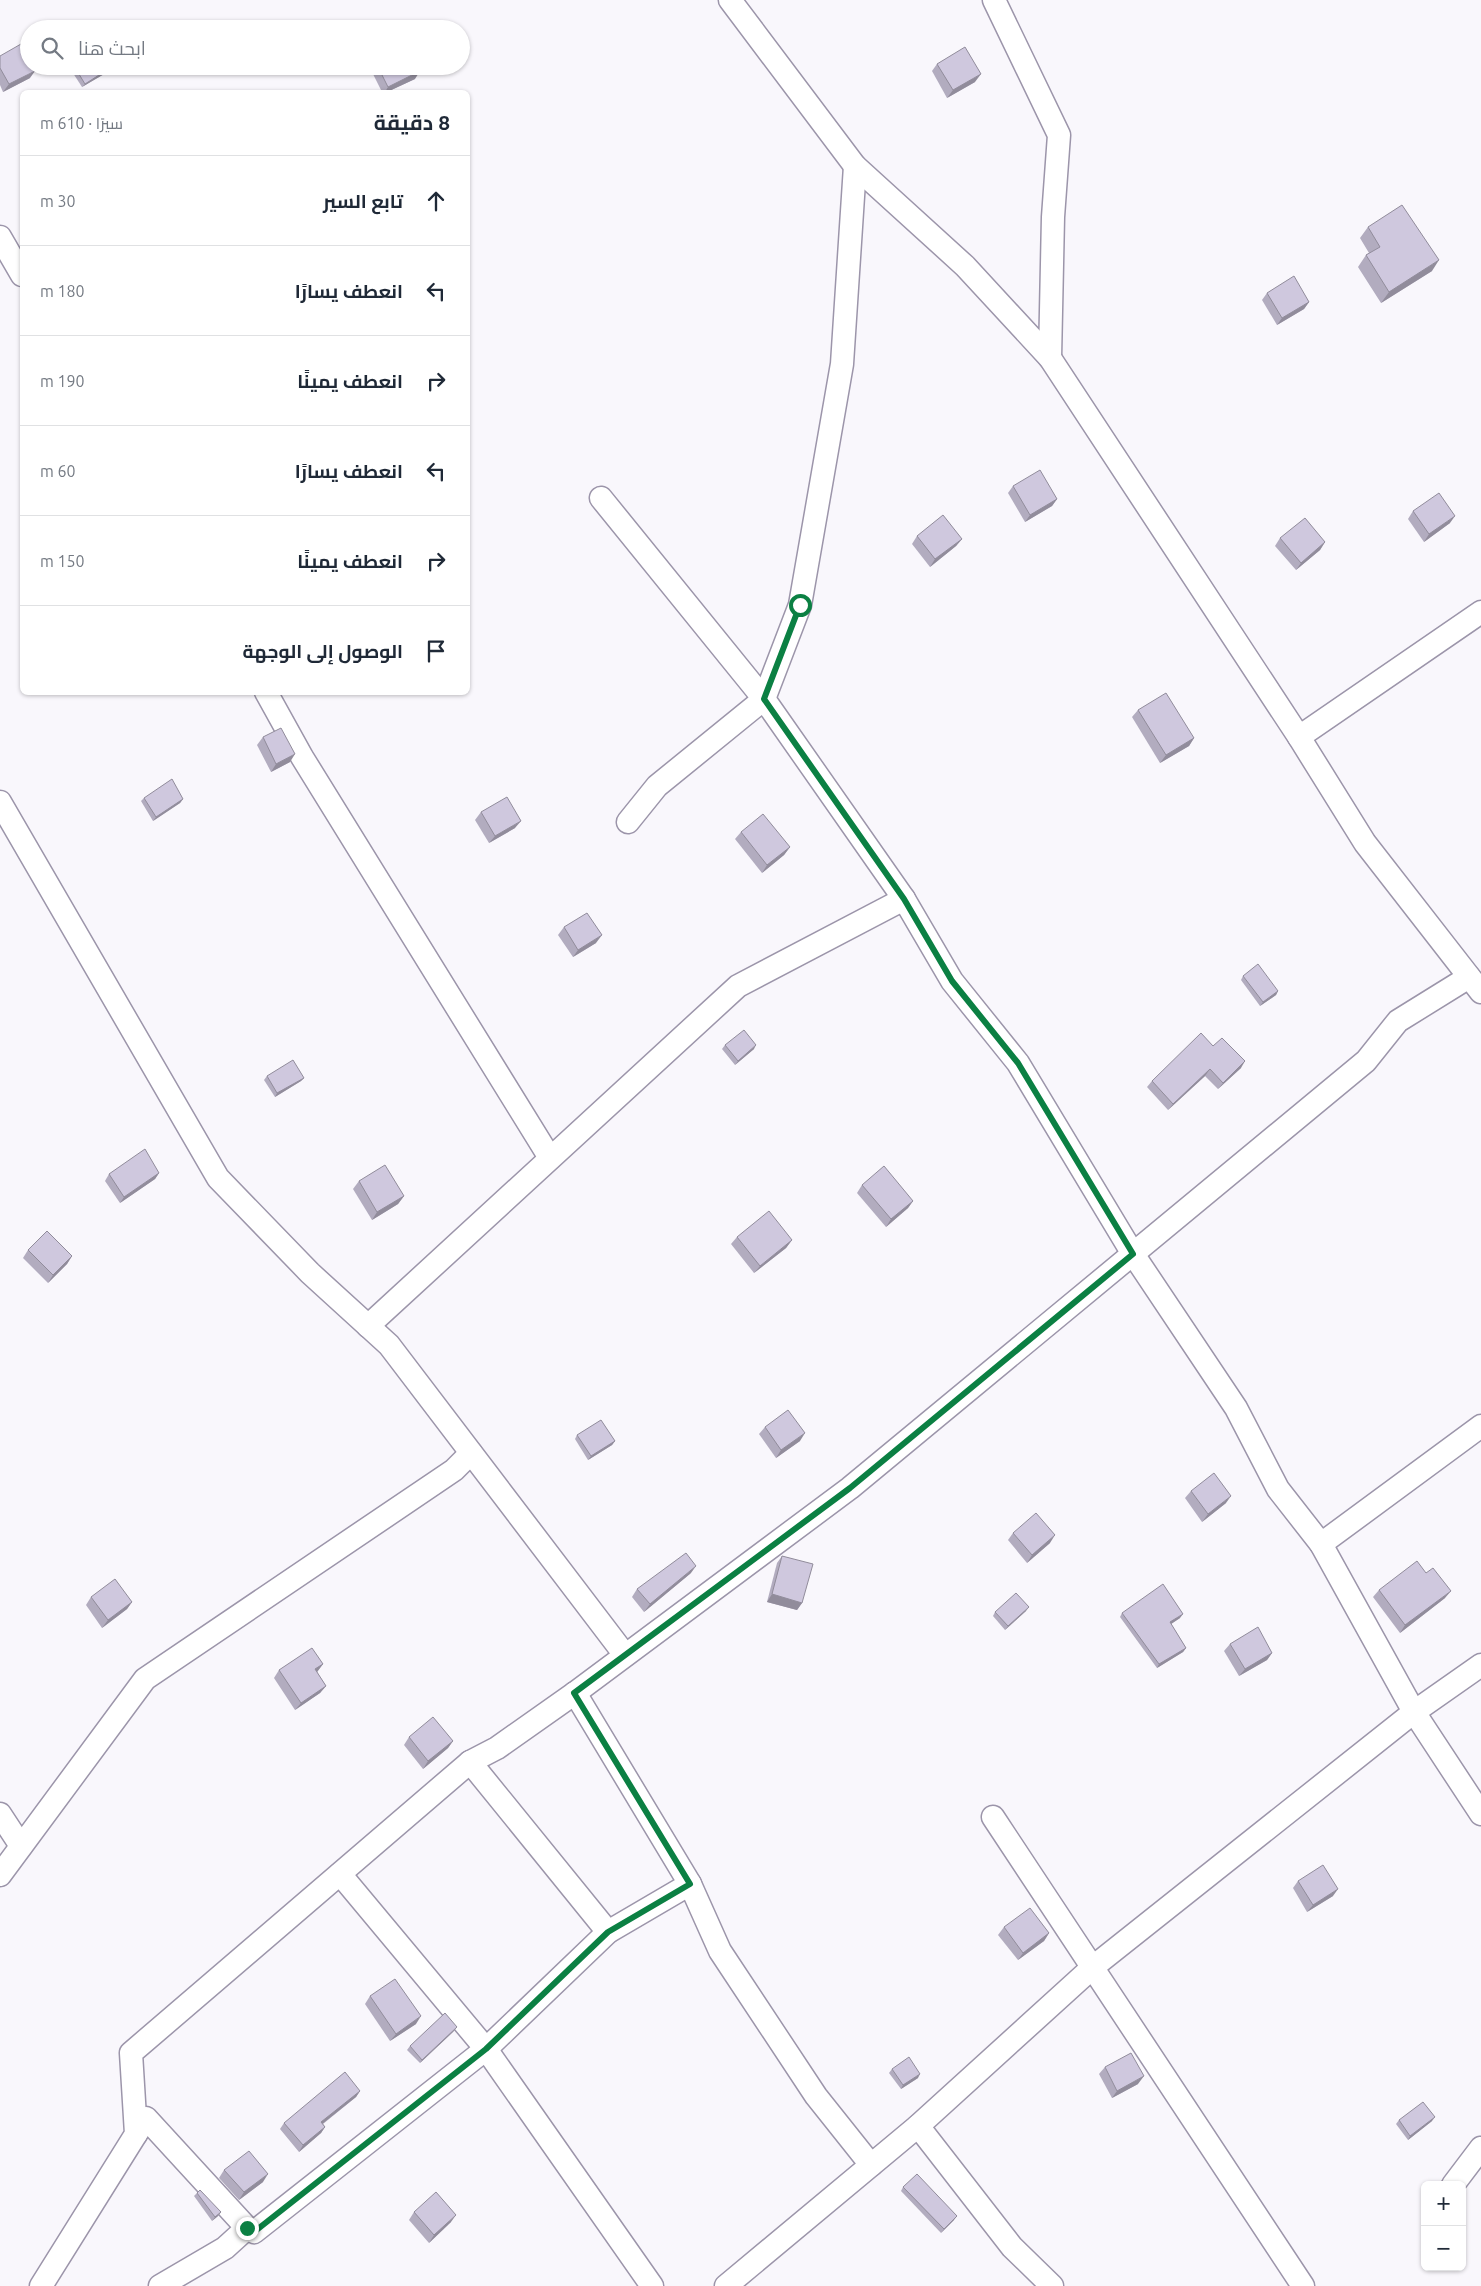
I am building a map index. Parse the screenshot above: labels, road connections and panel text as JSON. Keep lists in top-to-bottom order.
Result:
{
  "page": {
    "search": "ابحث هنا",
    "heading": ["8 دقيقة", "سيرًا · 610 m"],
    "list": [
      ["تابع السير", "30 m"],
      ["انعطف يسارًا", "180 m"],
      ["انعطف يمينًا", "190 m"],
      ["انعطف يسارًا", "60 m"],
      ["انعطف يمينًا", "150 m"],
      "الوصول إلى الوجهة"
    ],
    "map_buttons": ["+", "−"]
  }
}
